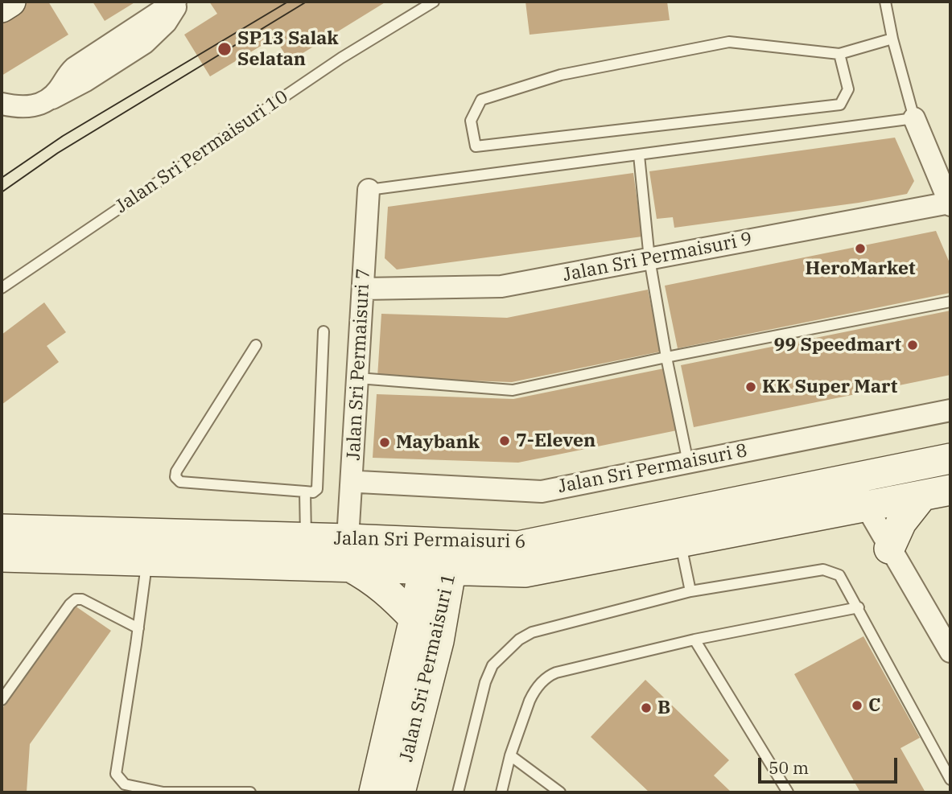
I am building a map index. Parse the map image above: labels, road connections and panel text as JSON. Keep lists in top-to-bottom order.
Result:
{
  "streets": {
    "street": [
      "Jalan Sri Permaisuri 9",
      "Jalan Sri Permaisuri 7",
      "Jalan Sri Permaisuri 8",
      "Jalan Sri Permaisuri 6",
      "Jalan Sri Permaisuri 1"
    ],
    "lane": ["Jalan Sri Permaisuri 10"]
  },
  "crossings": [
    ["Jalan Sri Permaisuri 9", "Jalan Sri Permaisuri 7"],
    ["Jalan Sri Permaisuri 7", "Jalan Sri Permaisuri 8"],
    ["Jalan Sri Permaisuri 7", "Jalan Sri Permaisuri 6"],
    ["Jalan Sri Permaisuri 6", "Jalan Sri Permaisuri 1"]
  ],
  "places": [
    "SP13 Salak Selatan",
    "HeroMarket",
    "99 Speedmart",
    "KK Super Mart",
    "7-Eleven",
    "Maybank",
    "C",
    "B"
  ],
  "scale_bar": "50 m"
}
